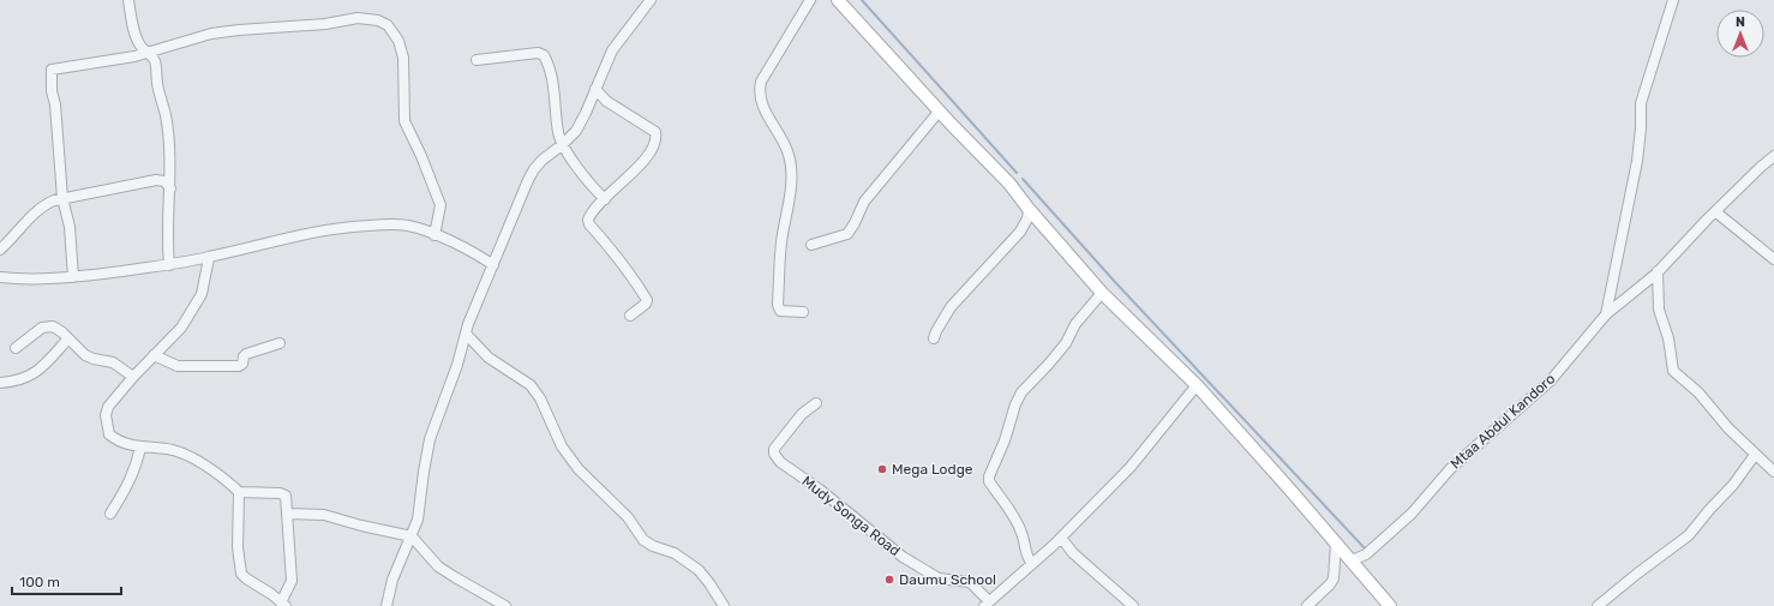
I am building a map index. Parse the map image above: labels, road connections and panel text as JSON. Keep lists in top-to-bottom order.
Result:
{
  "streets": {
    "street": ["Mtaa Abdul Kandoro", "Mudy Songa Road"]
  },
  "places": ["Mega Lodge", "Daumu School"],
  "scale_bar": "100 m",
  "north": "top"
}
